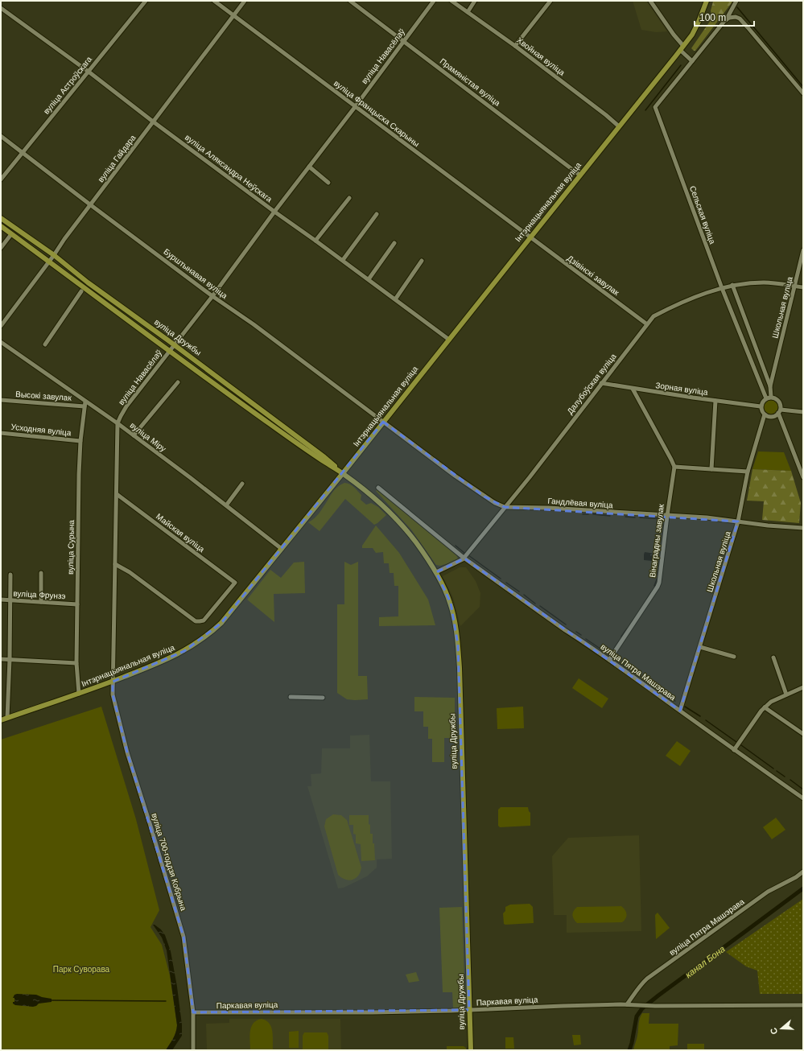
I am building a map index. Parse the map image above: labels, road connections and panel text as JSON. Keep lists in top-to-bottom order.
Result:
{
  "streets": {
    "main road": ["Інтэрнацыянальная вуліца", "вуліца Дружбы"],
    "street": [
      "вуліца Навасёлаў",
      "Хвойная вуліца",
      "Прамяністая вуліца",
      "вуліца Астроўскага",
      "вуліца Францыска Скарыны",
      "вуліца Гайдара",
      "вуліца Аляксандра Неўскага",
      "Сельская вуліца",
      "Бурштынавая вуліца",
      "Дзівінскі завулак",
      "Школьная вуліца",
      "Далубоўская вуліца",
      "Зорная вуліца",
      "Высокі завулак",
      "Усходняя вуліца",
      "вуліца Міру",
      "Гандлёвая вуліца",
      "Майская вуліца",
      "Вінаградны завулак",
      "вуліца Сурына",
      "вуліца Фрунзэ",
      "вуліца Пятра Машэрава",
      "вуліца 700-годдзя Кобрына",
      "Паркавая вуліца"
    ]
  },
  "crossings": [
    ["вуліца Навасёлаў", "Прамяністая вуліца"],
    ["вуліца Навасёлаў", "вуліца Францыска Скарыны"],
    ["вуліца Навасёлаў", "вуліца Аляксандра Неўскага"],
    ["вуліца Навасёлаў", "Інтэрнацыянальная вуліца"],
    ["вуліца Навасёлаў", "Бурштынавая вуліца"],
    ["вуліца Навасёлаў", "вуліца Дружбы"],
    ["вуліца Навасёлаў", "вуліца Міру"],
    ["вуліца Навасёлаў", "Майская вуліца"],
    ["вуліца Навасёлаў", "вуліца 700-годдзя Кобрына"],
    ["Хвойная вуліца", "Інтэрнацыянальная вуліца"],
    ["Прамяністая вуліца", "Інтэрнацыянальная вуліца"],
    ["вуліца Астроўскага", "вуліца Аляксандра Неўскага"],
    ["вуліца Астроўскага", "Бурштынавая вуліца"],
    ["вуліца Францыска Скарыны", "вуліца Гайдара"],
    ["вуліца Францыска Скарыны", "Інтэрнацыянальная вуліца"],
    ["вуліца Францыска Скарыны", "Дзівінскі завулак"],
    ["вуліца Гайдара", "вуліца Аляксандра Неўскага"],
    ["вуліца Гайдара", "Бурштынавая вуліца"],
    ["вуліца Гайдара", "вуліца Дружбы"],
    ["вуліца Аляксандра Неўскага", "Інтэрнацыянальная вуліца"],
    ["Інтэрнацыянальная вуліца", "Бурштынавая вуліца"],
    ["Інтэрнацыянальная вуліца", "Дзівінскі завулак"],
    ["Інтэрнацыянальная вуліца", "вуліца Дружбы"],
    ["Інтэрнацыянальная вуліца", "вуліца Міру"],
    ["Інтэрнацыянальная вуліца", "Гандлёвая вуліца"],
    ["Інтэрнацыянальная вуліца", "вуліца Сурына"],
    ["Інтэрнацыянальная вуліца", "вуліца 700-годдзя Кобрына"],
    ["Сельская вуліца", "Школьная вуліца"],
    ["Сельская вуліца", "Далубоўская вуліца"],
    ["Сельская вуліца", "Зорная вуліца"],
    ["Бурштынавая вуліца", "Гандлёвая вуліца"],
    ["Дзівінскі завулак", "Далубоўская вуліца"],
    ["Школьная вуліца", "Далубоўская вуліца"],
    ["Школьная вуліца", "Зорная вуліца"],
    ["Школьная вуліца", "Гандлёвая вуліца"],
    ["Школьная вуліца", "вуліца Пятра Машэрава"],
    ["вуліца Дружбы", "Далубоўская вуліца"],
    ["вуліца Дружбы", "Паркавая вуліца"],
    ["Далубоўская вуліца", "Зорная вуліца"],
    ["Далубоўская вуліца", "Гандлёвая вуліца"],
    ["Далубоўская вуліца", "вуліца Пятра Машэрава"],
    ["Высокі завулак", "вуліца Сурына"],
    ["Усходняя вуліца", "вуліца Сурына"],
    ["вуліца Міру", "вуліца Сурына"],
    ["Гандлёвая вуліца", "Вінаградны завулак"],
    ["Вінаградны завулак", "вуліца Пятра Машэрава"],
    ["вуліца Сурына", "вуліца Фрунзэ"],
    ["вуліца Пятра Машэрава", "Паркавая вуліца"],
    ["вуліца 700-годдзя Кобрына", "Паркавая вуліца"]
  ],
  "water": ["канал Бона"],
  "parks": ["Парк Суворава"],
  "scale_bar": "100 m",
  "north": "left"
}
